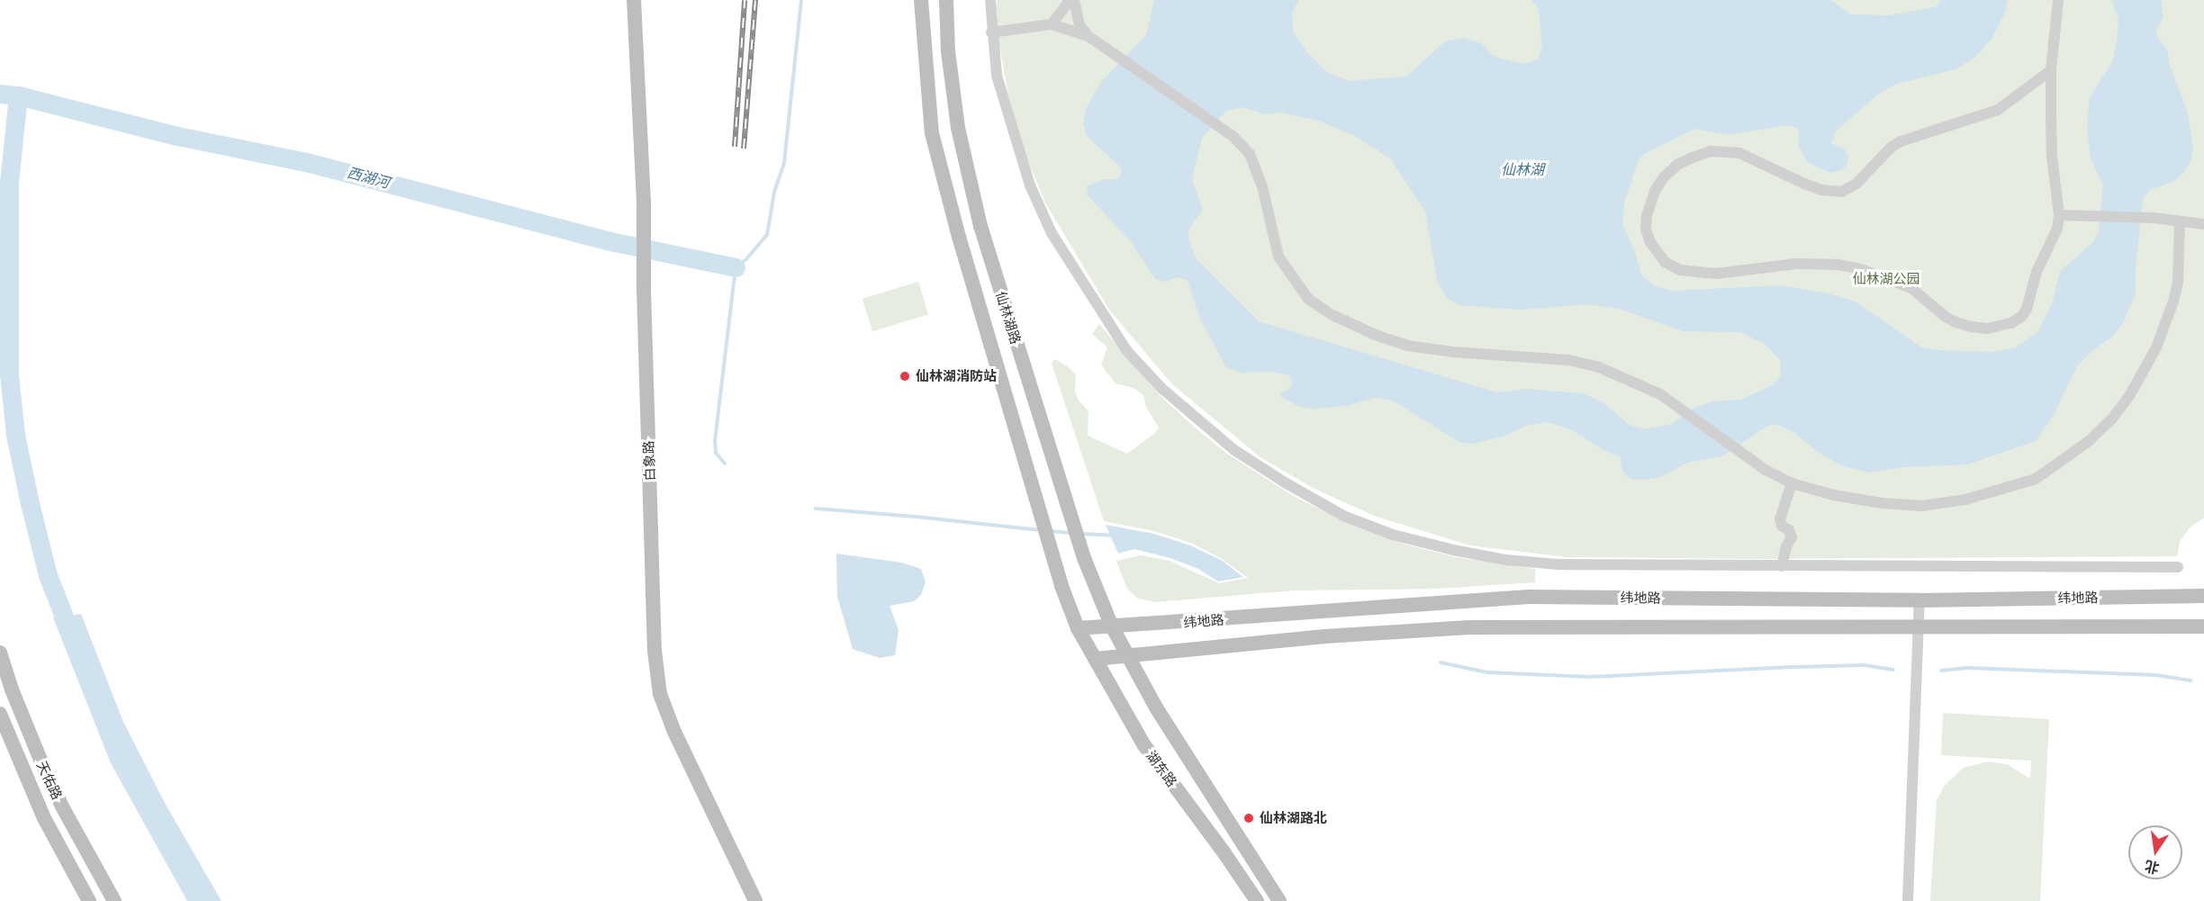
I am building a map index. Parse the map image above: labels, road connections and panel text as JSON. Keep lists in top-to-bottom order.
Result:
{
  "streets": {
    "main road": [
      "仙林湖路",
      "白象路",
      "纬地路",
      "湖东路",
      "天佑路"
    ]
  },
  "crossings": [
    ["仙林湖路", "纬地路"],
    ["仙林湖路", "湖东路"],
    ["纬地路", "湖东路"]
  ],
  "water": ["仙林湖", "西湖河"],
  "parks": ["仙林湖公园"],
  "places": ["仙林湖消防站", "仙林湖路北"],
  "north": "bottom"
}
